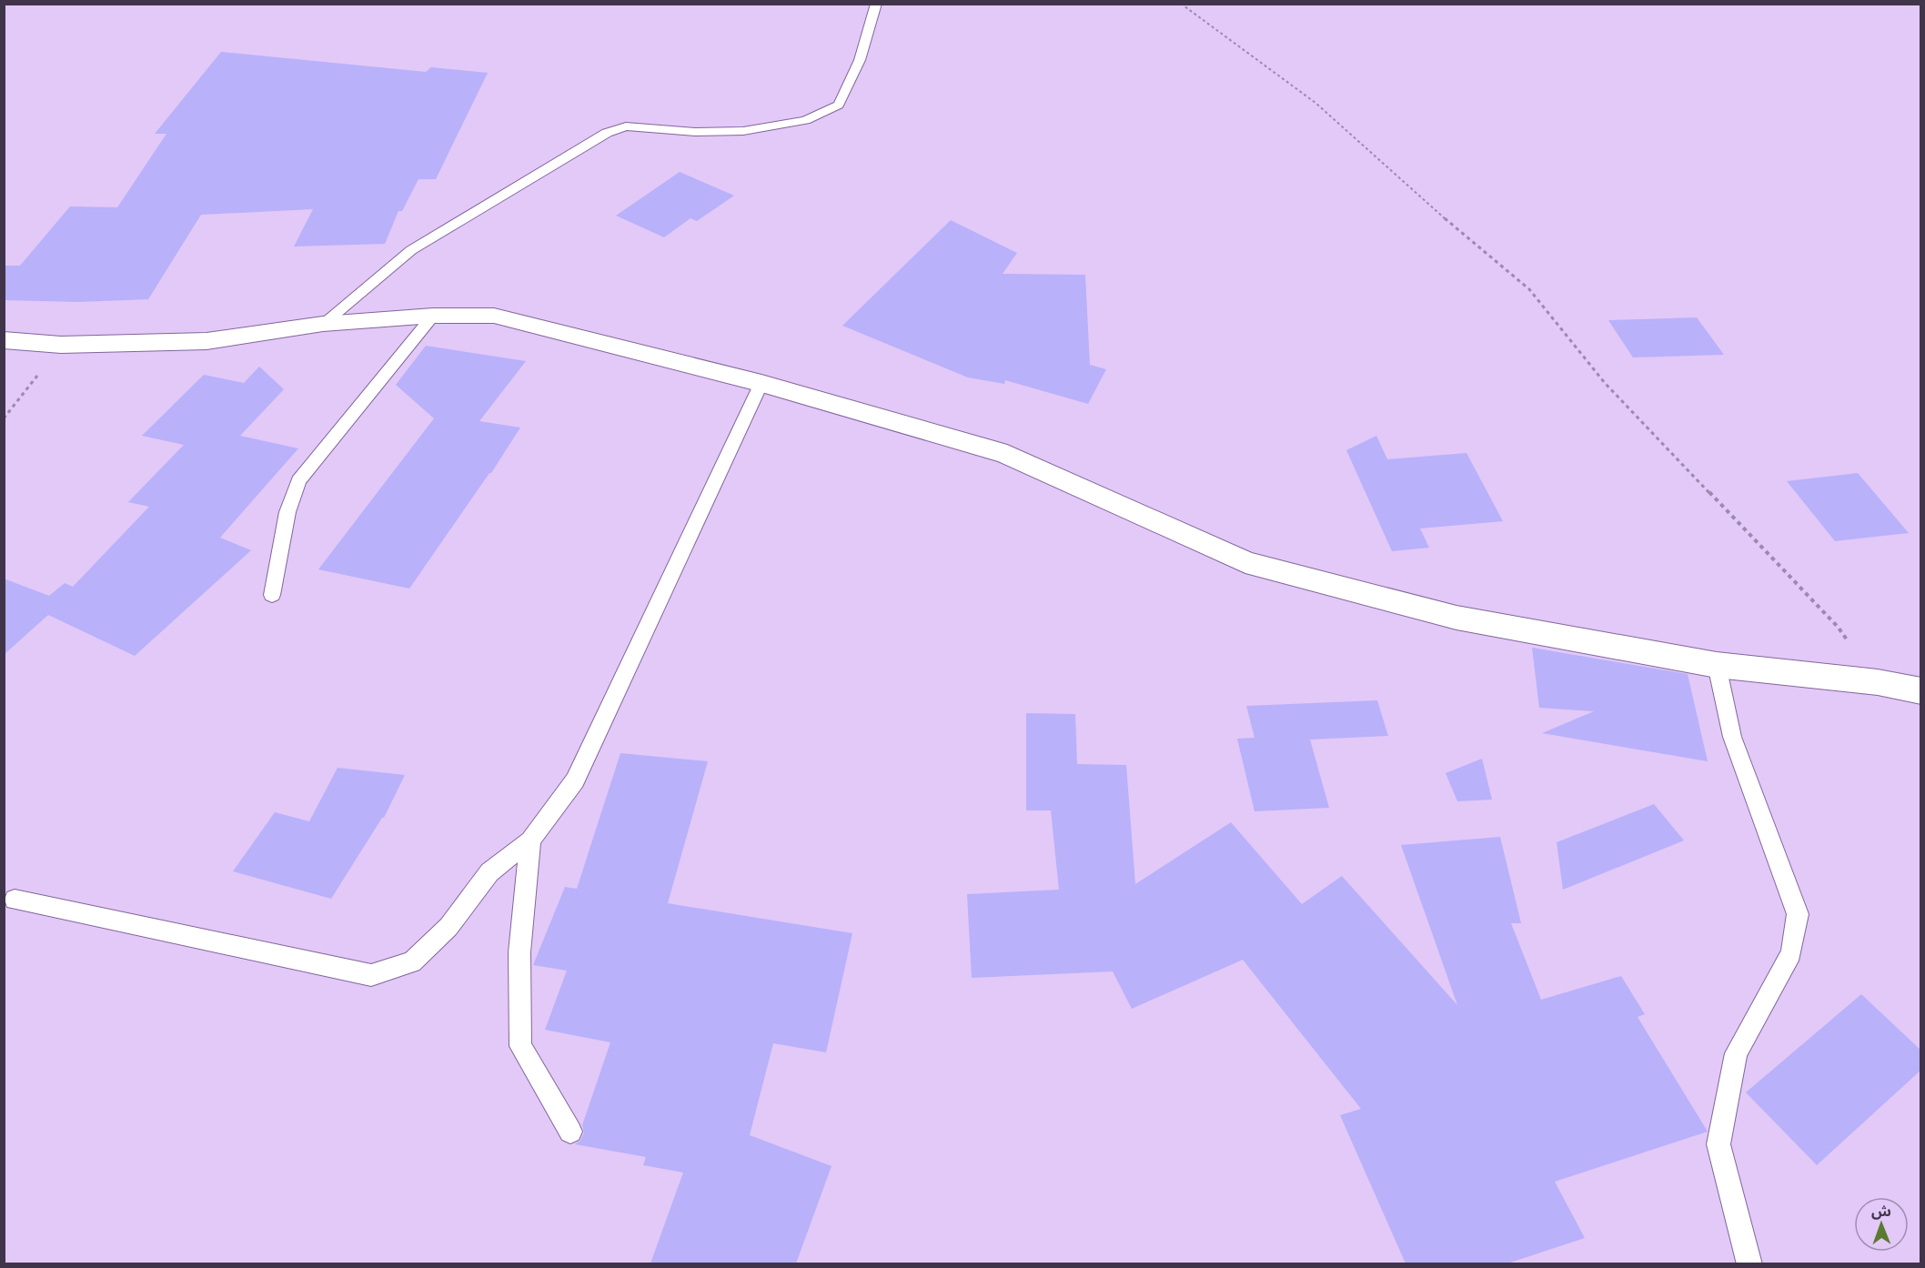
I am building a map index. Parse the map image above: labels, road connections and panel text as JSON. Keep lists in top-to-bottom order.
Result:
{
  "north": "top"
}
